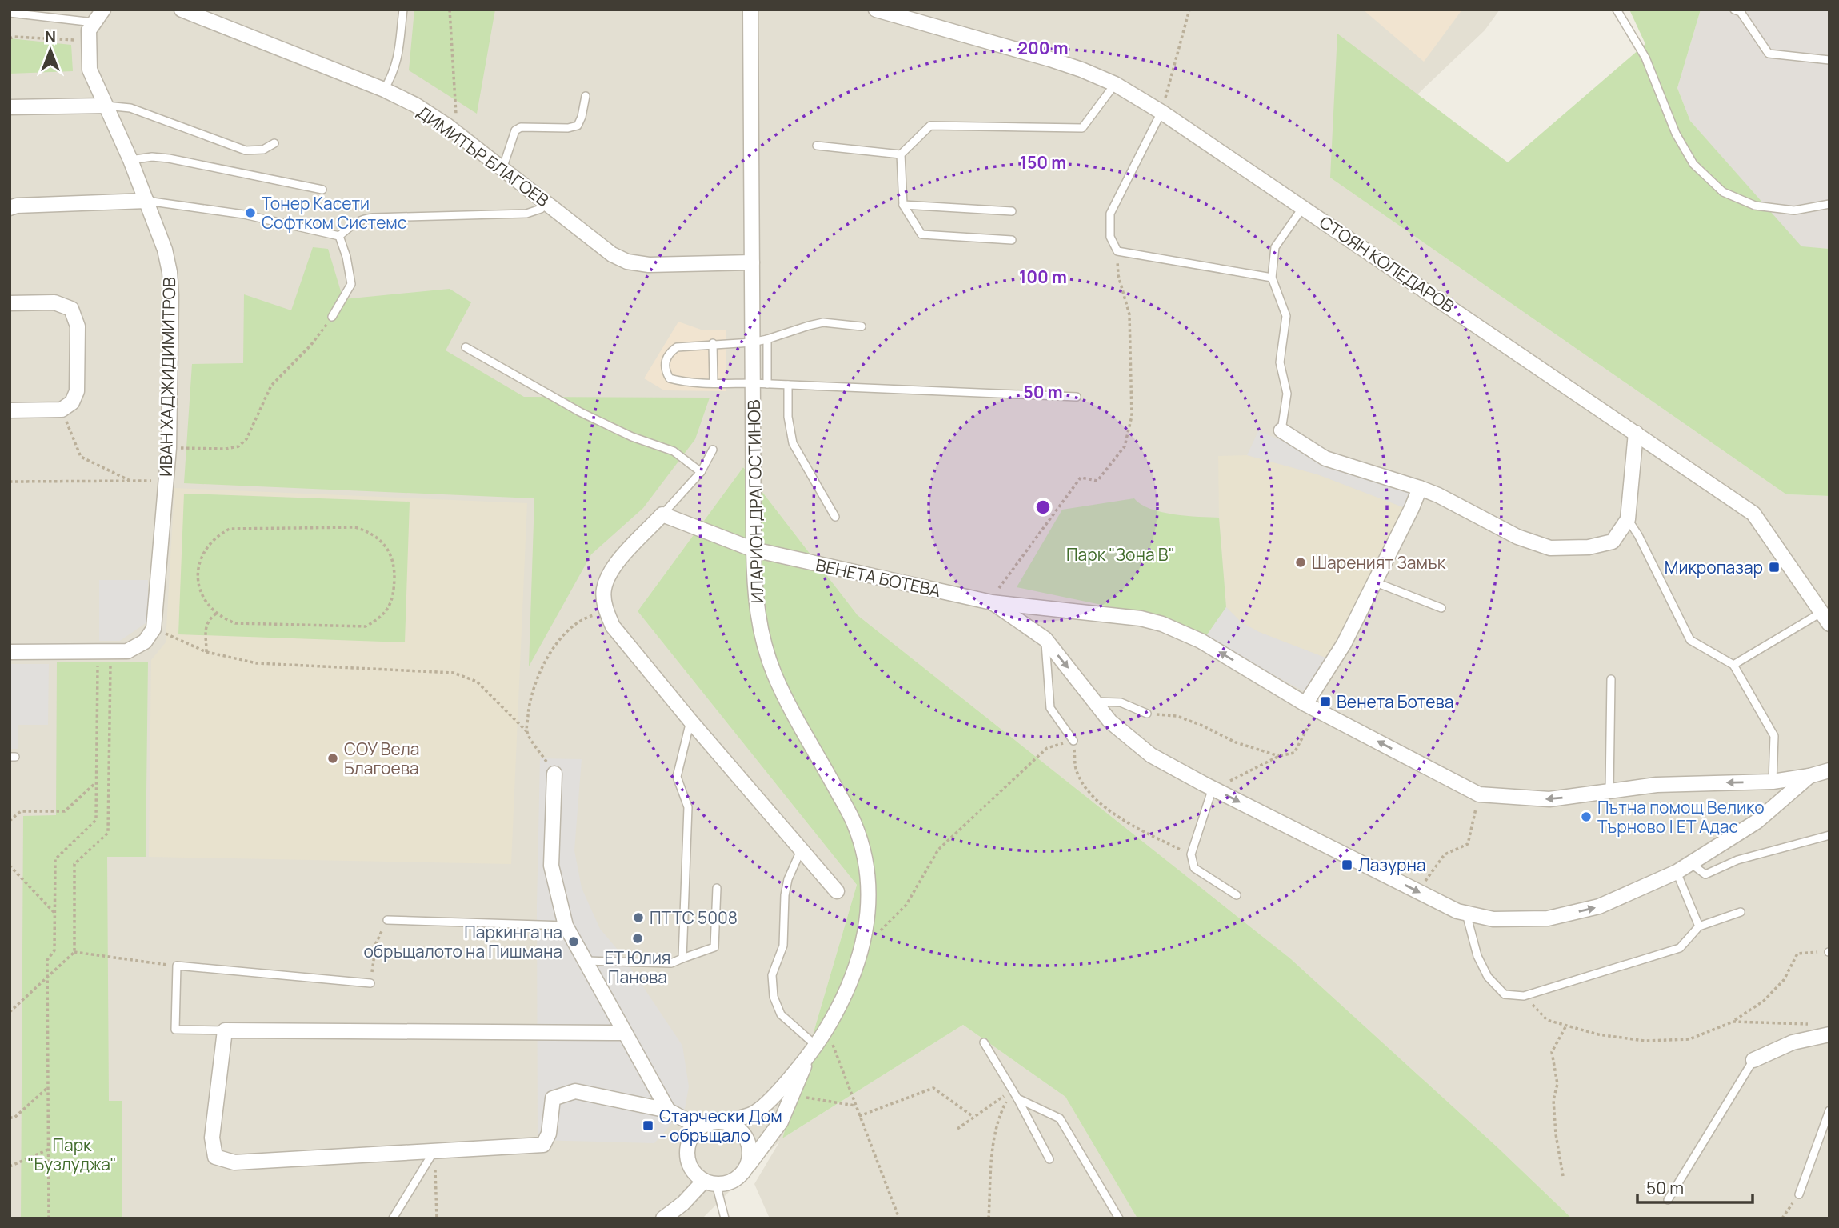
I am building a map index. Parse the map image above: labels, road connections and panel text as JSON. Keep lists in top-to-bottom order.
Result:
{
  "streets": {
    "street": [
      "ДИМИТЪР БЛАГОЕВ",
      "СТОЯН КОЛЕДАРОВ",
      "ИВАН ХАДЖИДИМИТРОВ",
      "ИЛАРИОН ДРАГОСТИНОВ",
      "ВЕНЕТА БОТЕВА"
    ]
  },
  "crossings": [
    ["ДИМИТЪР БЛАГОЕВ", "ИЛАРИОН ДРАГОСТИНОВ"],
    ["ИЛАРИОН ДРАГОСТИНОВ", "ВЕНЕТА БОТЕВА"]
  ],
  "parks": ["Парк \"Зона В\"", "Парк \"Бузлуджа\""],
  "places": {
    "other": [
      "Тонер Касети Софтком Системс",
      "Шареният Замък",
      "СОУ Вела Благоева",
      "Пътна помощ Велико Търново | ЕТ Адас",
      "ПТТС 5008",
      "ЕТ Юлия Панова",
      "Паркинга на обръщалото на Пишмана"
    ],
    "transit": [
      "Микропазар",
      "Венета Ботева",
      "Лазурна",
      "Старчески Дом - обръщало"
    ]
  },
  "scale_bar": "50 m",
  "north": "top",
  "rings": [
    "200 m",
    "150 m",
    "100 m",
    "50 m"
  ]
}
